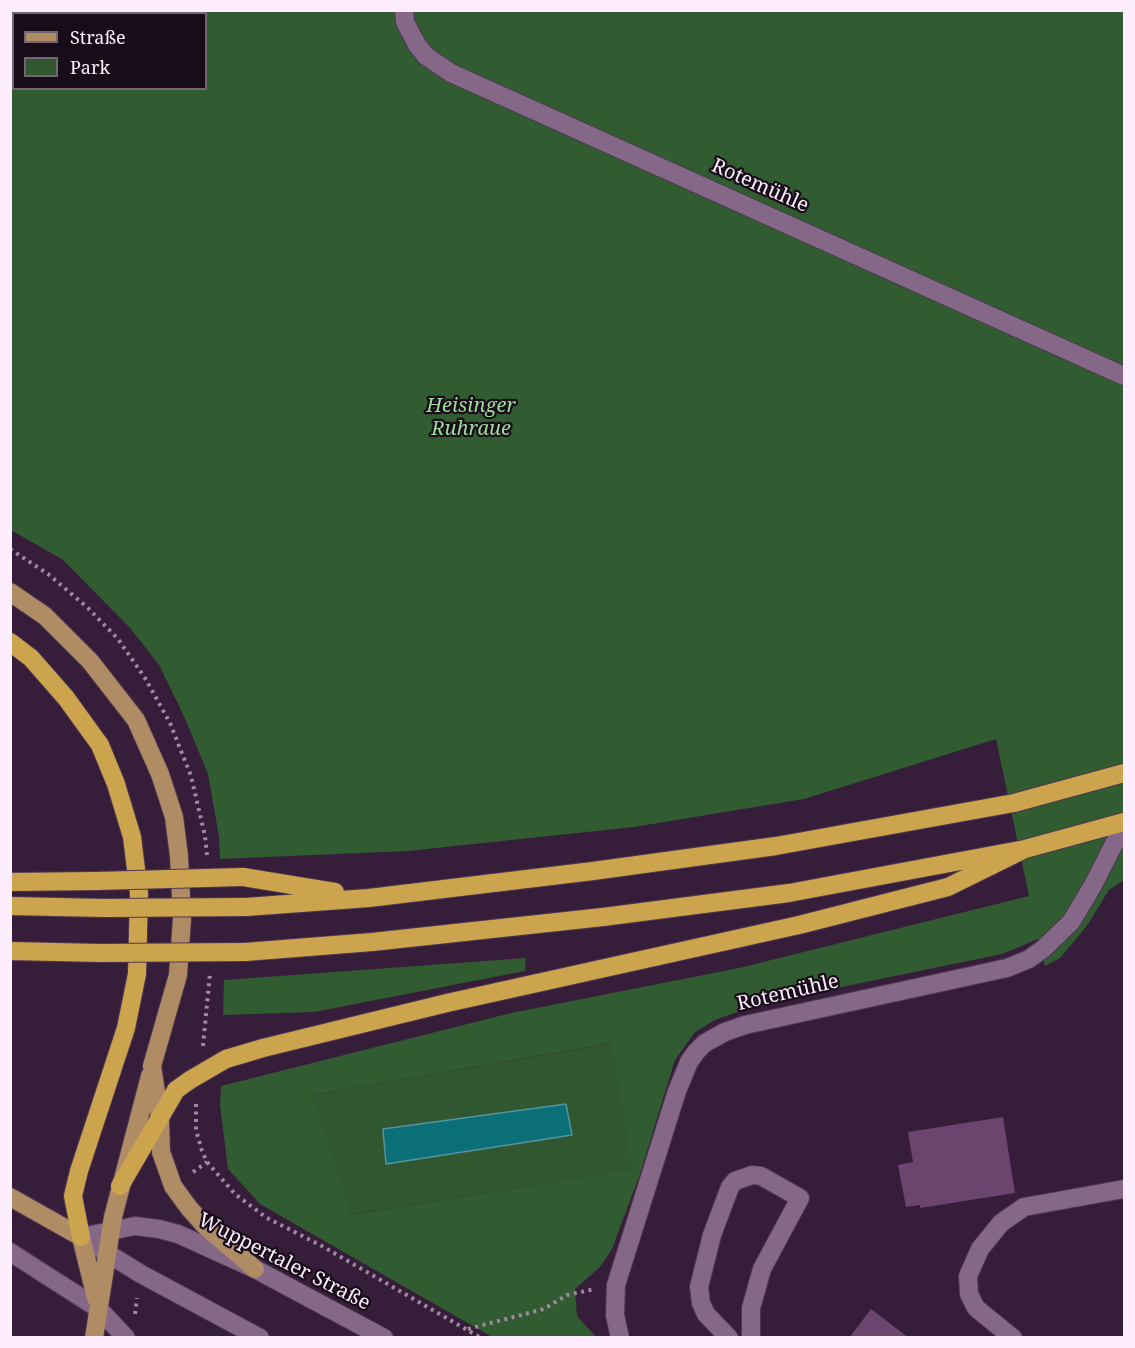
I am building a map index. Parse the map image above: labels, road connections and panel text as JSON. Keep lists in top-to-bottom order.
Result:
{
  "streets": {
    "street": ["Rotemühle", "Wuppertaler Straße"]
  },
  "parks": ["Heisinger Ruhraue"],
  "legend": ["Straße", "Park"]
}
